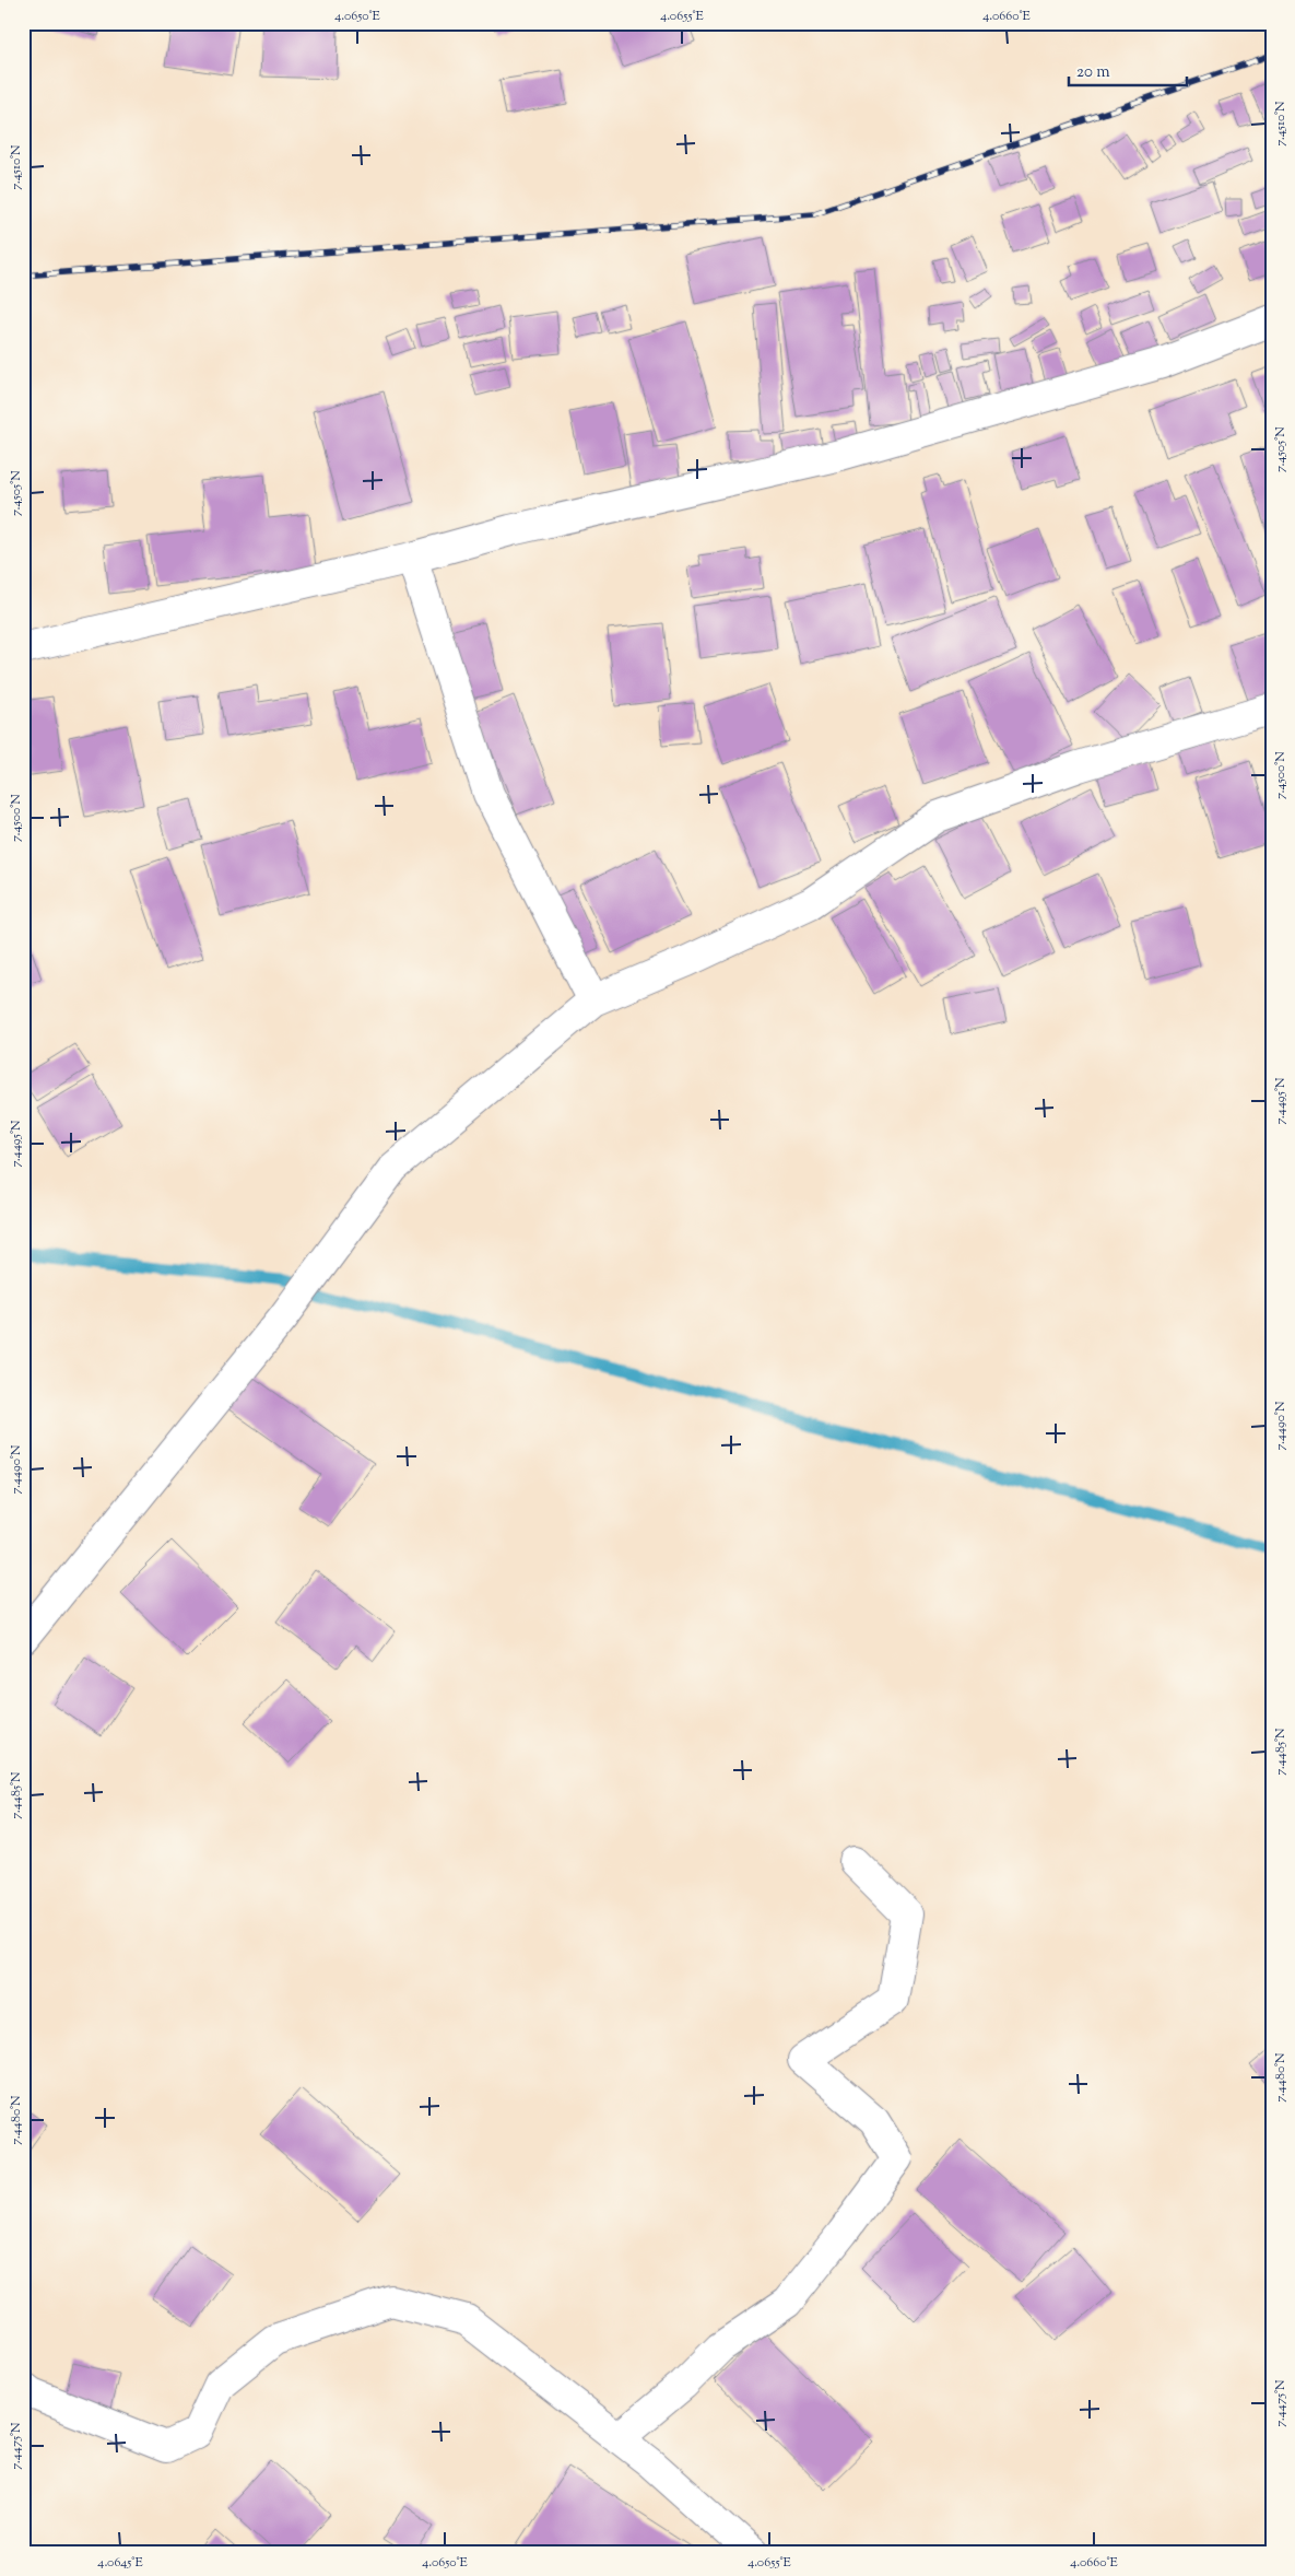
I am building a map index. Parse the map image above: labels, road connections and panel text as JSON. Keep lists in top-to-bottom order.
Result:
{
  "scale_bar": "20 m",
  "coordinates": [
    "4.0650°E",
    "4.0655°E",
    "4.0660°E",
    "7.4510°N",
    "7.4505°N",
    "7.4500°N",
    "7.4495°N",
    "7.4490°N",
    "7.4485°N",
    "7.4480°N",
    "7.4475°N",
    "4.0645°E"
  ]
}
